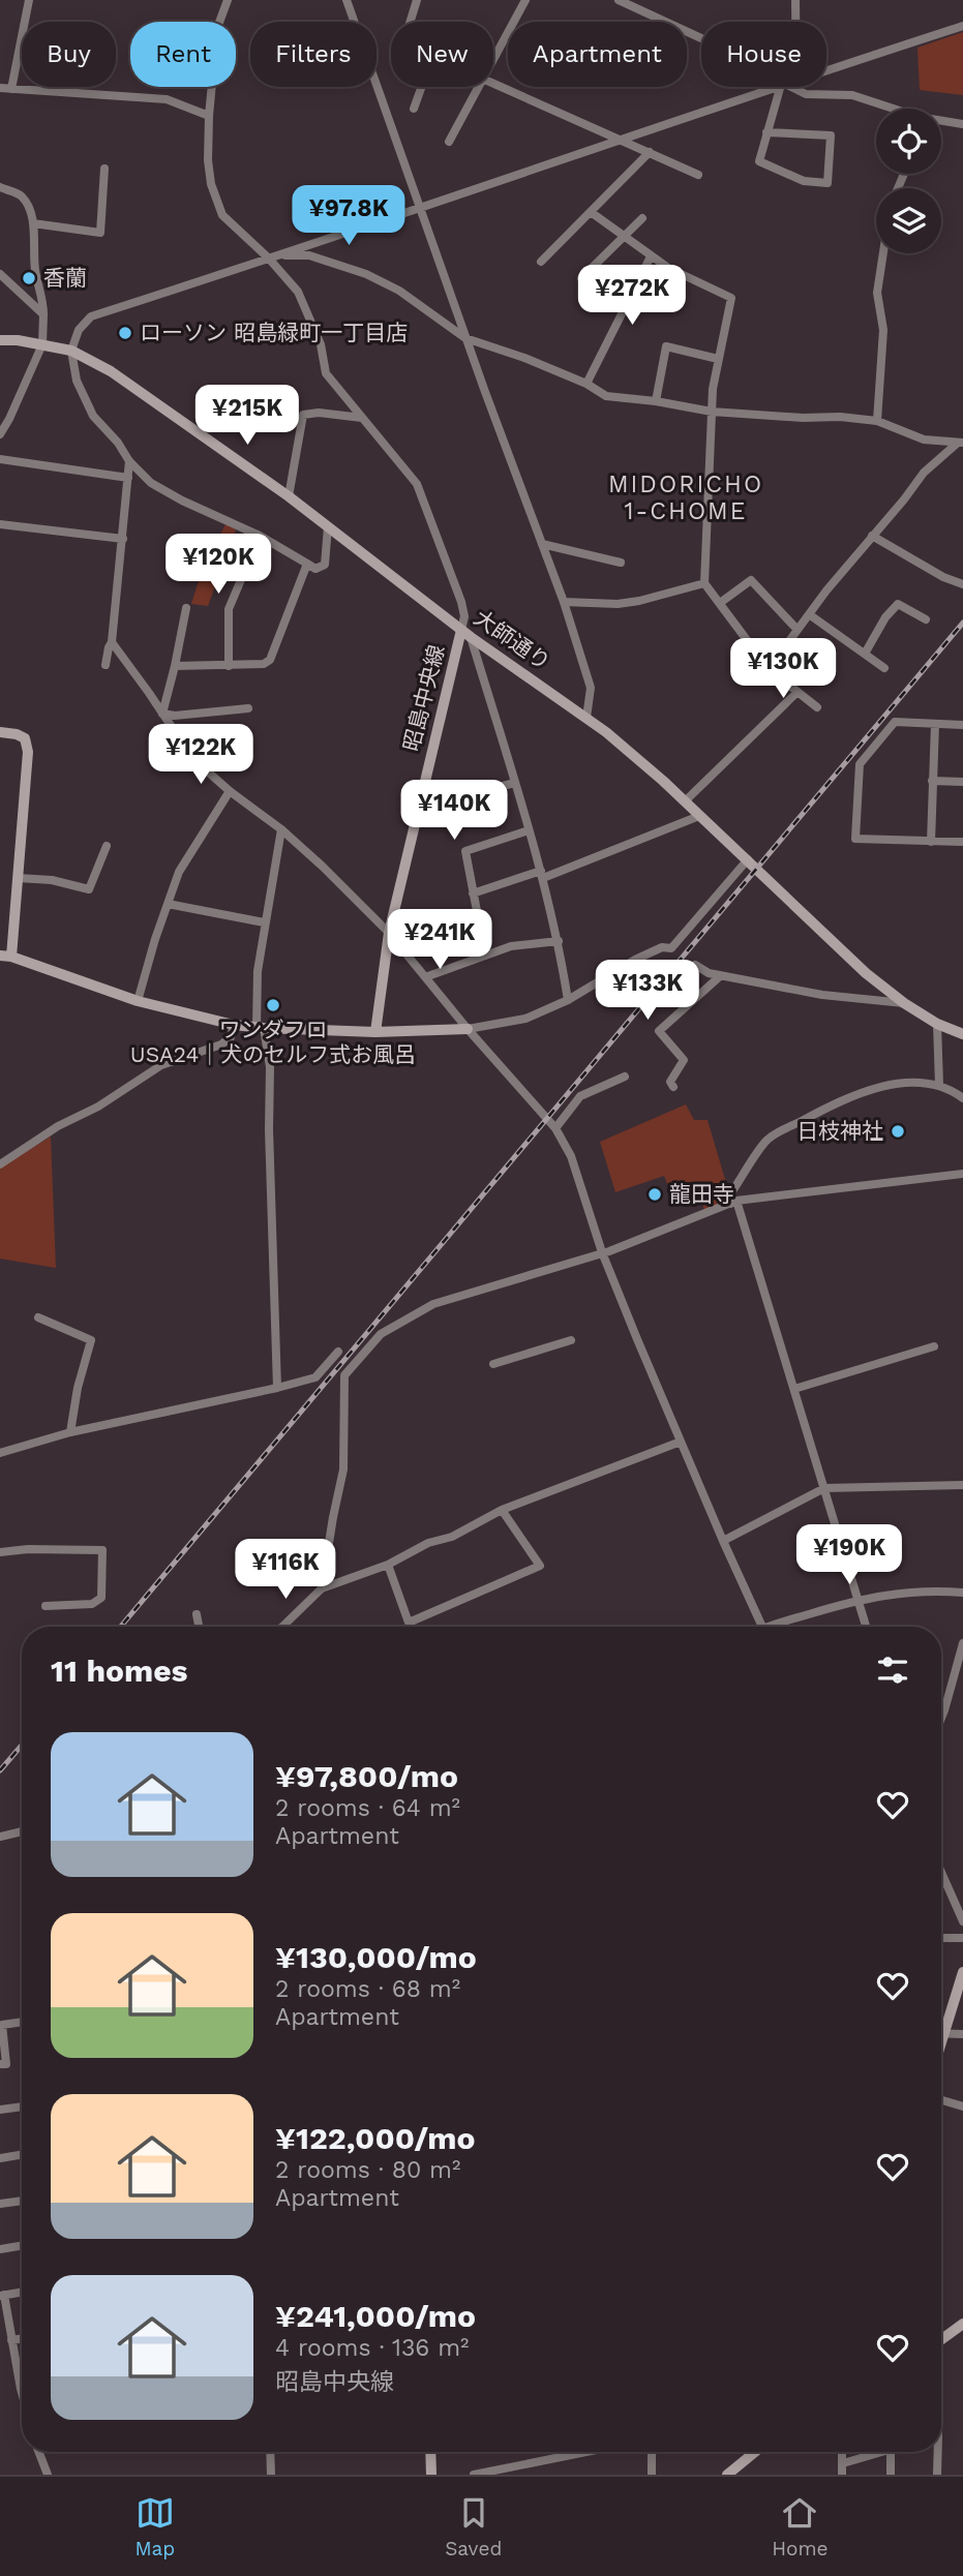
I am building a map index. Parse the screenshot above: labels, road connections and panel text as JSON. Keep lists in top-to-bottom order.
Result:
{
  "streets": {
    "street": ["大師通り", "昭島中央線"]
  },
  "crossings": [
    ["大師通り", "昭島中央線"]
  ],
  "districts": ["MIDORICHO 1-CHOME"],
  "places": [
    "香蘭",
    "ローソン 昭島緑町一丁目店",
    "ワンダフロ USA24｜犬のセルフ式お風呂",
    "日枝神社",
    "龍田寺"
  ],
  "page": {
    "chip": [
      "Buy",
      "Rent",
      "Filters",
      "New",
      "Apartment",
      "House"
    ],
    "price": [
      "¥97.8K",
      "¥272K",
      "¥215K",
      "¥120K",
      "¥130K",
      "¥122K",
      "¥140K",
      "¥241K",
      "¥133K",
      "¥190K",
      "¥116K"
    ],
    "heading": "11 homes",
    "list": [
      {
        "name": "¥97,800/mo",
        "note": "2 rooms · 64 m² · Apartment"
      },
      {
        "name": "¥130,000/mo",
        "note": "2 rooms · 68 m² · Apartment"
      },
      {
        "name": "¥122,000/mo",
        "note": "2 rooms · 80 m² · Apartment"
      },
      {
        "name": "¥241,000/mo",
        "note": "4 rooms · 136 m² · 昭島中央線"
      }
    ],
    "tabs": ["Map", "Saved", "Home"]
  }
}
